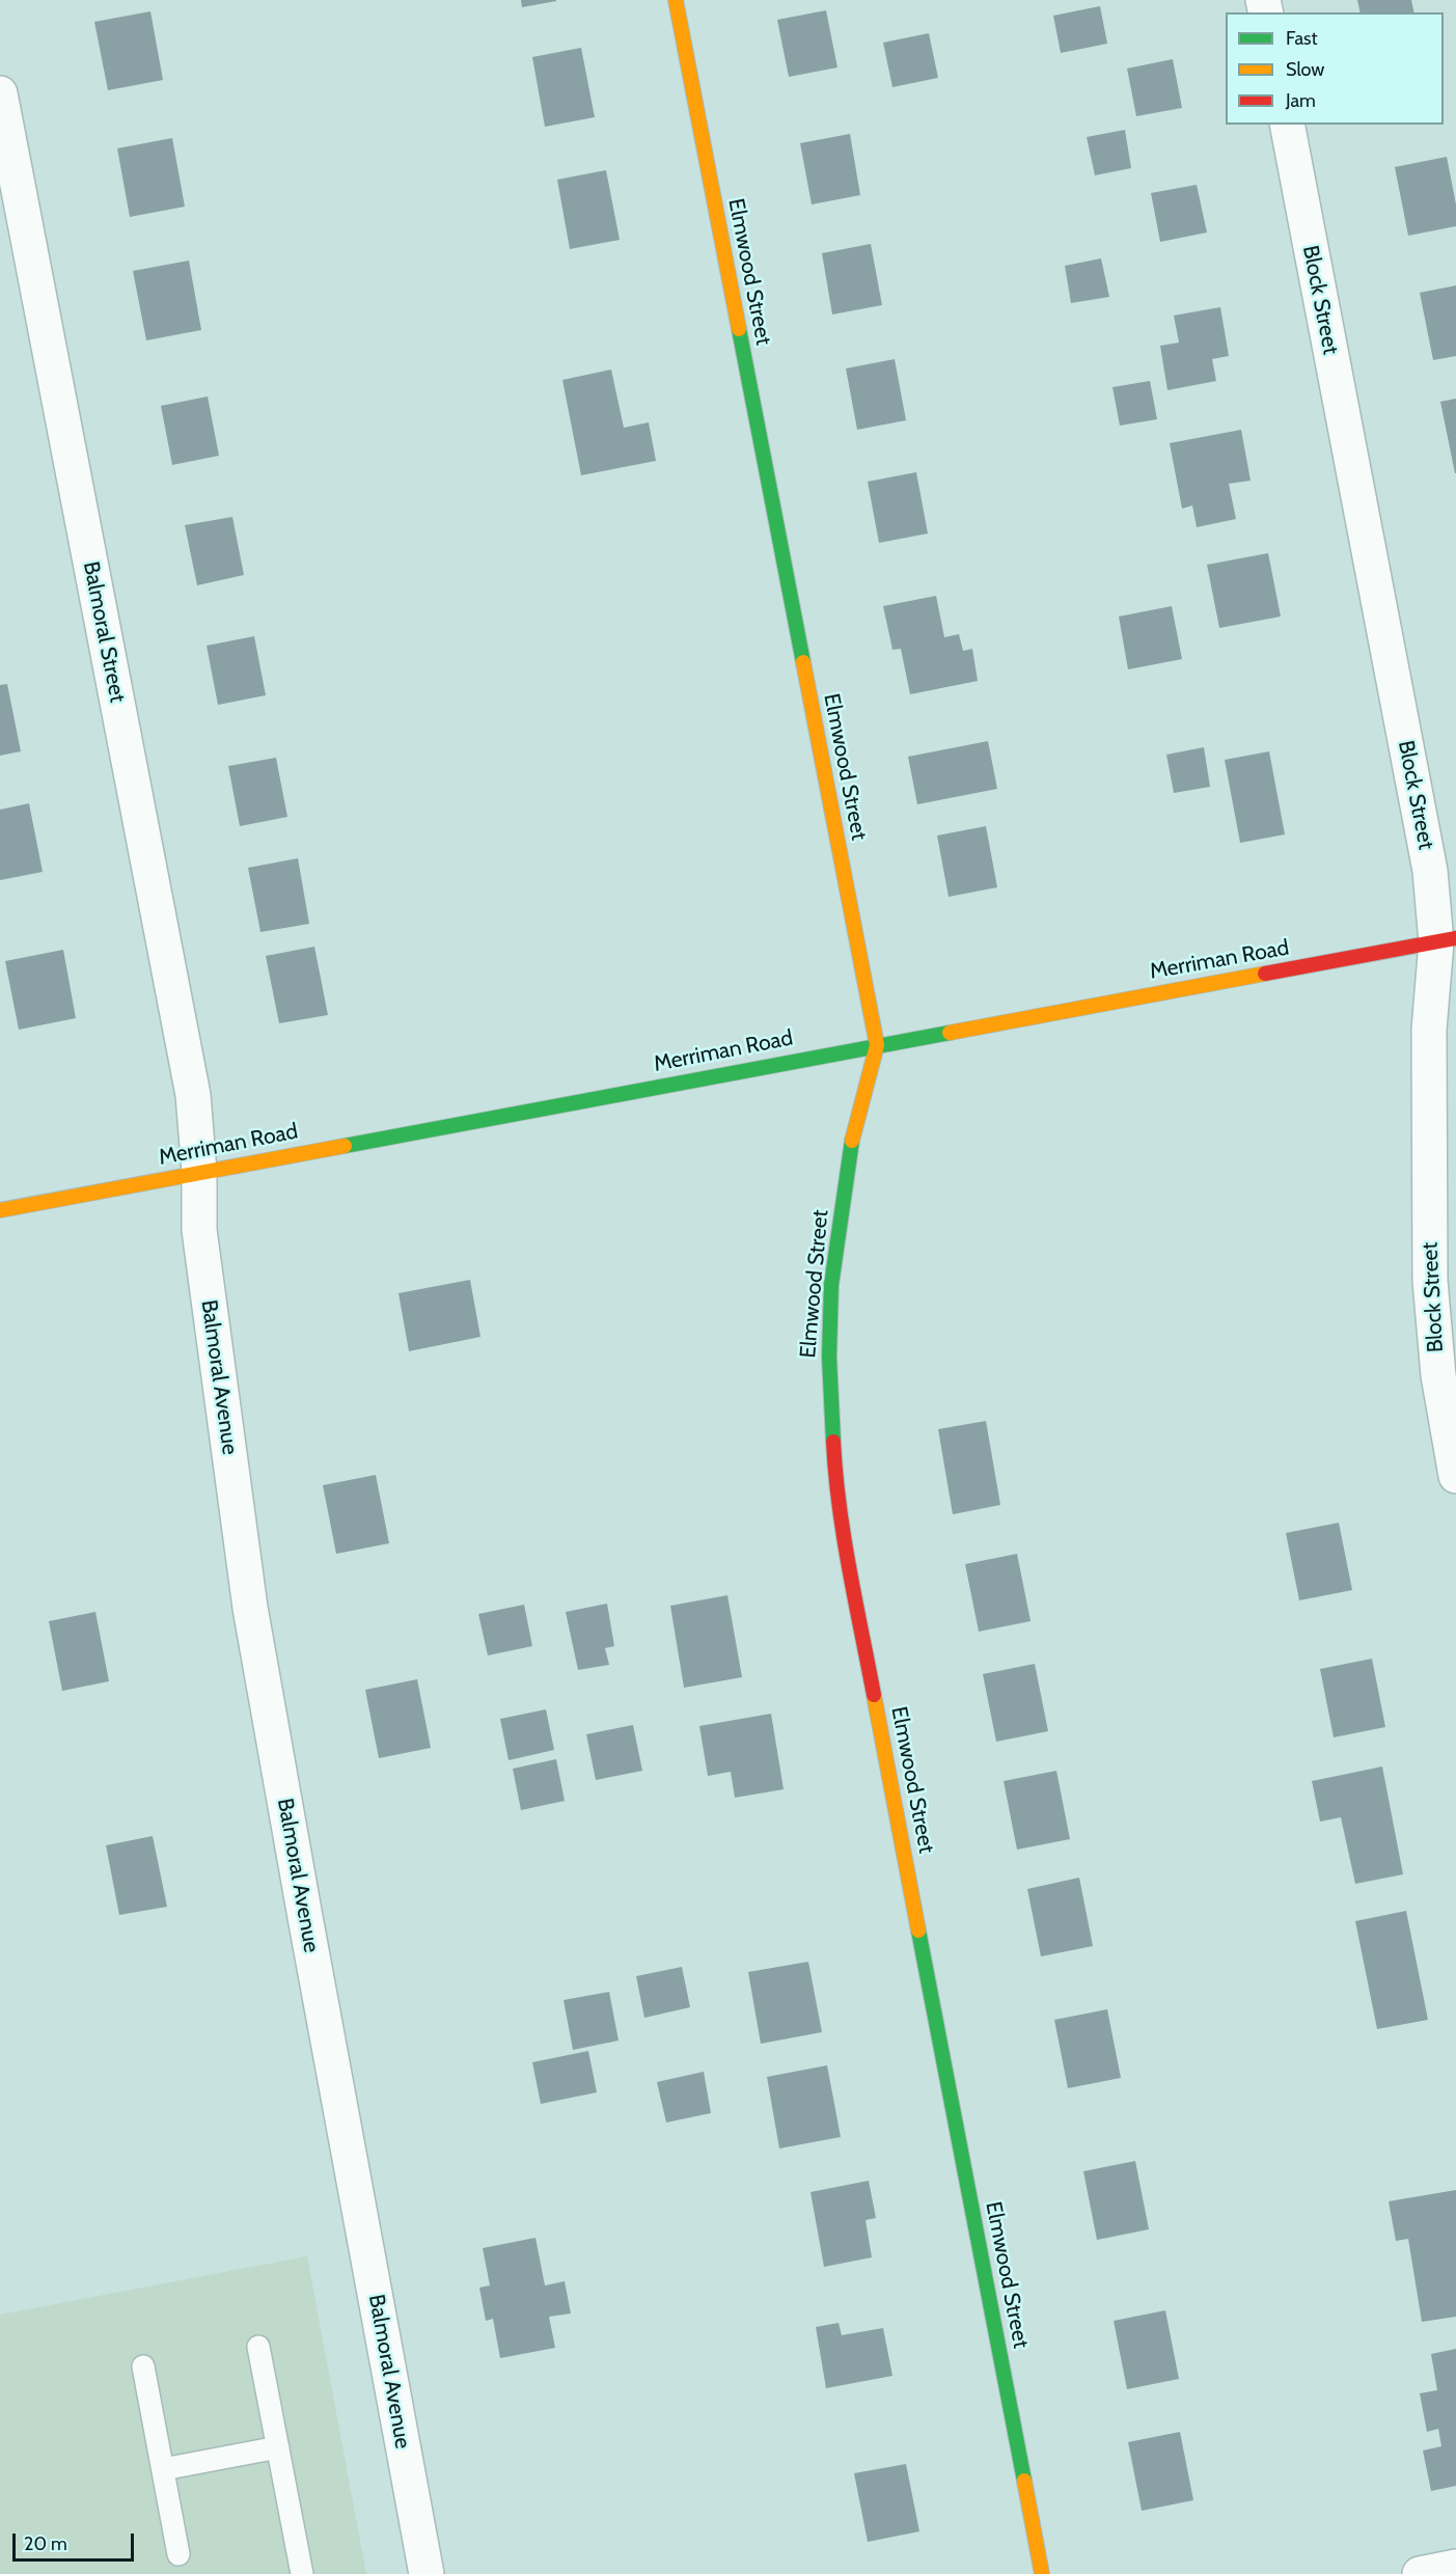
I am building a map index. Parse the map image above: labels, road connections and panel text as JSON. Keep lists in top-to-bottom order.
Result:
{
  "streets": {
    "street": [
      "Elmwood Street",
      "Block Street",
      "Balmoral Street",
      "Merriman Road",
      "Balmoral Avenue"
    ]
  },
  "crossings": [
    ["Elmwood Street", "Merriman Road"],
    ["Block Street", "Merriman Road"],
    ["Balmoral Street", "Merriman Road"],
    ["Balmoral Street", "Balmoral Avenue"],
    ["Merriman Road", "Balmoral Avenue"]
  ],
  "legend": ["Fast", "Slow", "Jam"],
  "scale_bar": "20 m"
}
